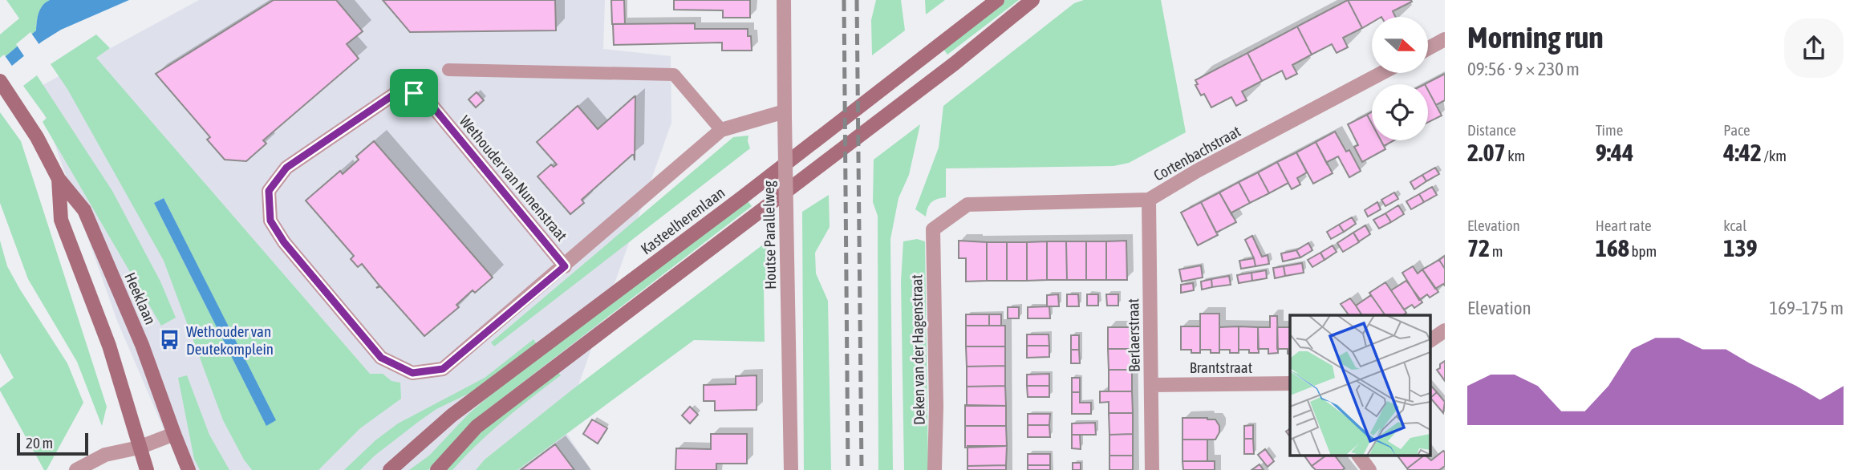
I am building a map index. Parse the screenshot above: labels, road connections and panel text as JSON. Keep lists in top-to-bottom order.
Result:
{
  "streets": {
    "main road": ["Kasteelherenlaan", "Heeklaan"],
    "street": [
      "Cortenbachstraat",
      "Wethouder van Nunenstraat",
      "Houtse Parallelweg",
      "Berlaerstraat",
      "Deken van der Hagenstraat",
      "Brantstraat"
    ]
  },
  "crossings": [
    ["Cortenbachstraat", "Berlaerstraat"],
    ["Cortenbachstraat", "Deken van der Hagenstraat"],
    ["Wethouder van Nunenstraat", "Houtse Parallelweg"],
    ["Berlaerstraat", "Brantstraat"]
  ],
  "places": {
    "bus stop": ["Wethouder van Deutekomplein"]
  },
  "scale_bar": "20 m",
  "north": "right",
  "page": {
    "heading": ["Morning run", "09:56 · 9 × 230 m"],
    "stats": [
      ["Distance", "2.07 km"],
      ["Time", "9:44"],
      ["Pace", "4:42 /km"],
      ["Elevation", "72 m"],
      ["Heart rate", "168 bpm"],
      ["kcal", "139"]
    ],
    "chart": ["Elevation", "169–175 m"],
    "scale": "20 m"
  }
}
